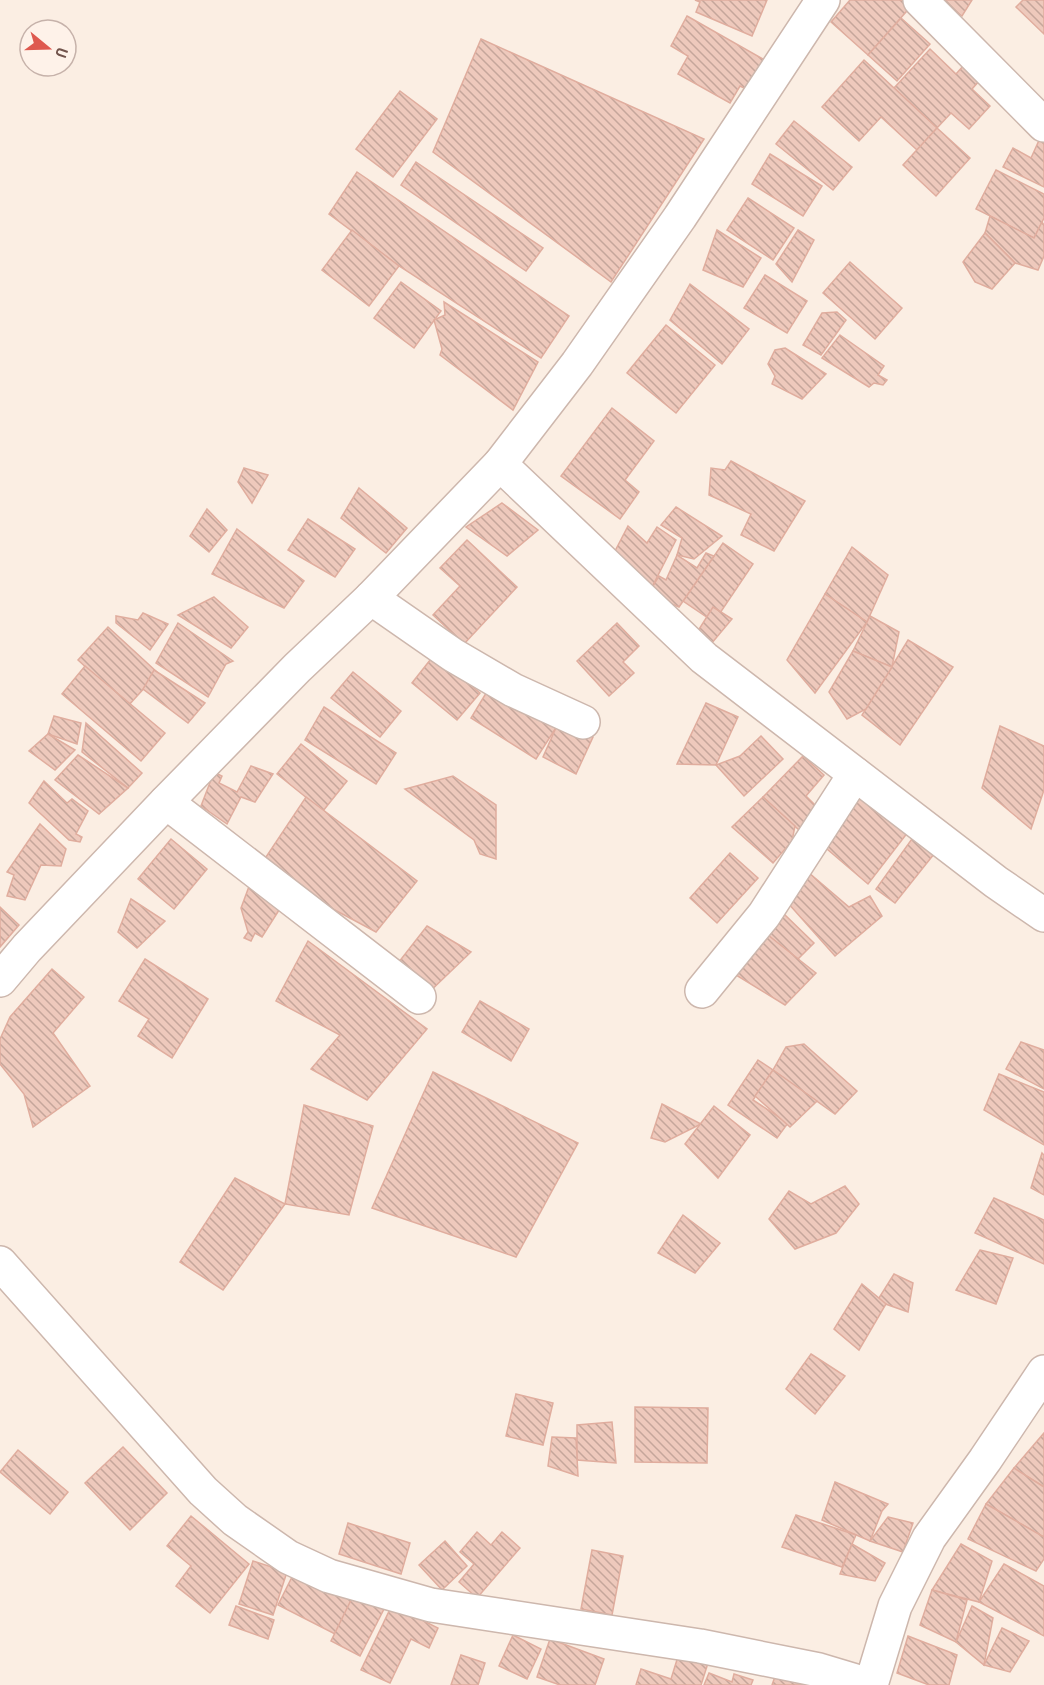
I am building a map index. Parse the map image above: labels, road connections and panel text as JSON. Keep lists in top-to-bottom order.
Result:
{
  "north": "right"
}
